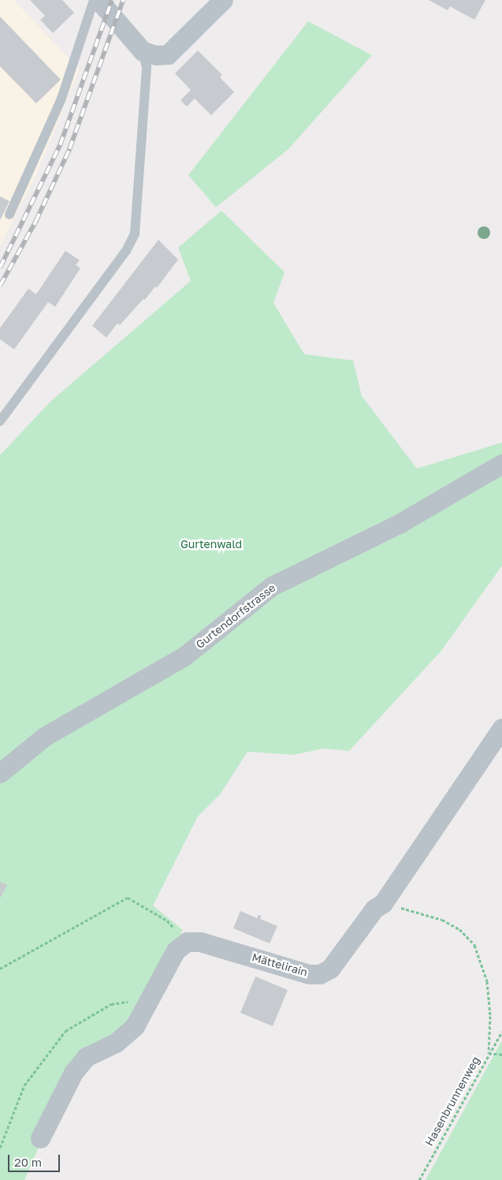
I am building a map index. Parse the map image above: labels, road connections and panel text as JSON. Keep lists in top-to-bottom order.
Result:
{
  "streets": {
    "street": ["Gurtendorfstrasse", "Mättelirain"],
    "path": ["Hasenbrunnenweg"]
  },
  "parks": ["Gurtenwald"],
  "scale_bar": "20 m"
}
